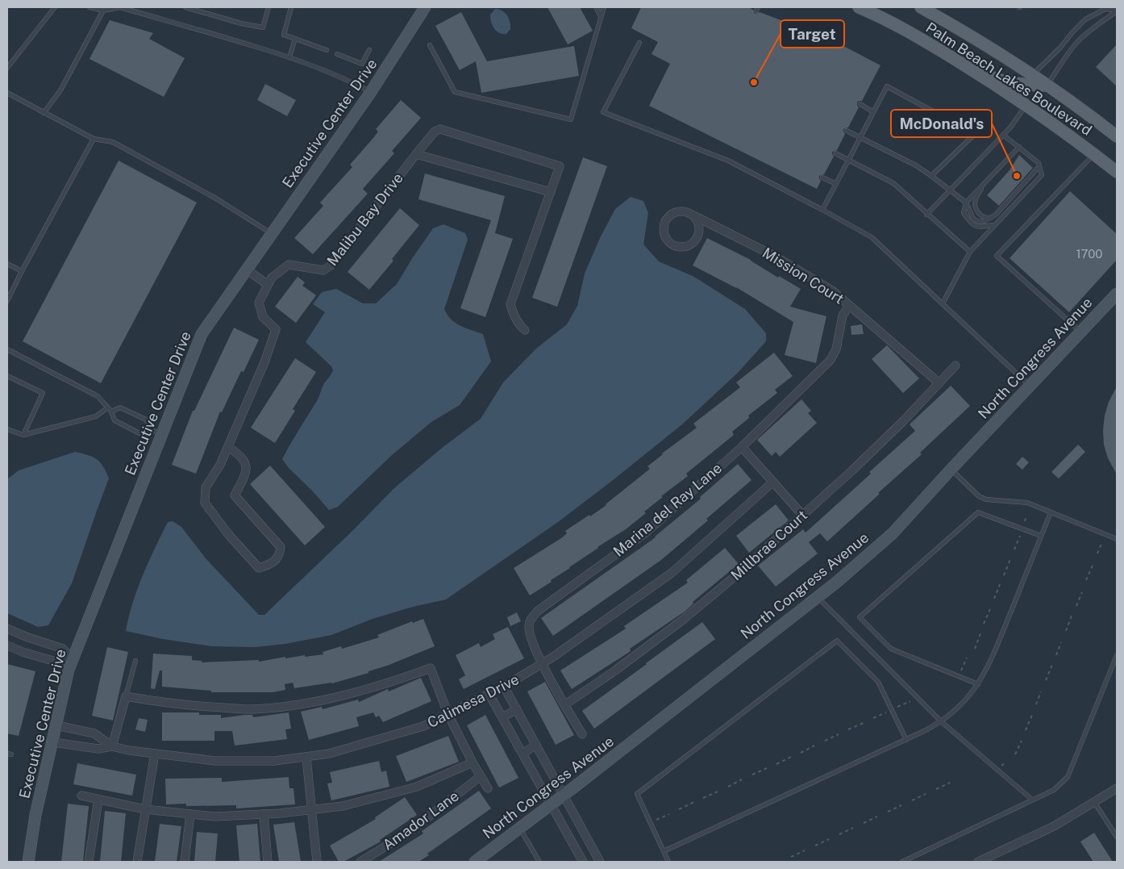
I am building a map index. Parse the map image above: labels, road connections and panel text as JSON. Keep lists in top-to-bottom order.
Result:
{
  "streets": {
    "main road": ["Palm Beach Lakes Boulevard"],
    "street": [
      "Executive Center Drive",
      "Malibu Bay Drive",
      "Mission Court",
      "North Congress Avenue",
      "Marina del Ray Lane",
      "Millbrae Court",
      "Calimesa Drive",
      "Amador Lane"
    ]
  },
  "crossings": [
    ["Executive Center Drive", "Calimesa Drive"],
    ["Mission Court", "Marina del Ray Lane"],
    ["Mission Court", "Millbrae Court"],
    ["Marina del Ray Lane", "Millbrae Court"],
    ["Marina del Ray Lane", "Calimesa Drive"]
  ],
  "places": ["Target", "McDonald's"],
  "house_numbers": ["1700"]
}
